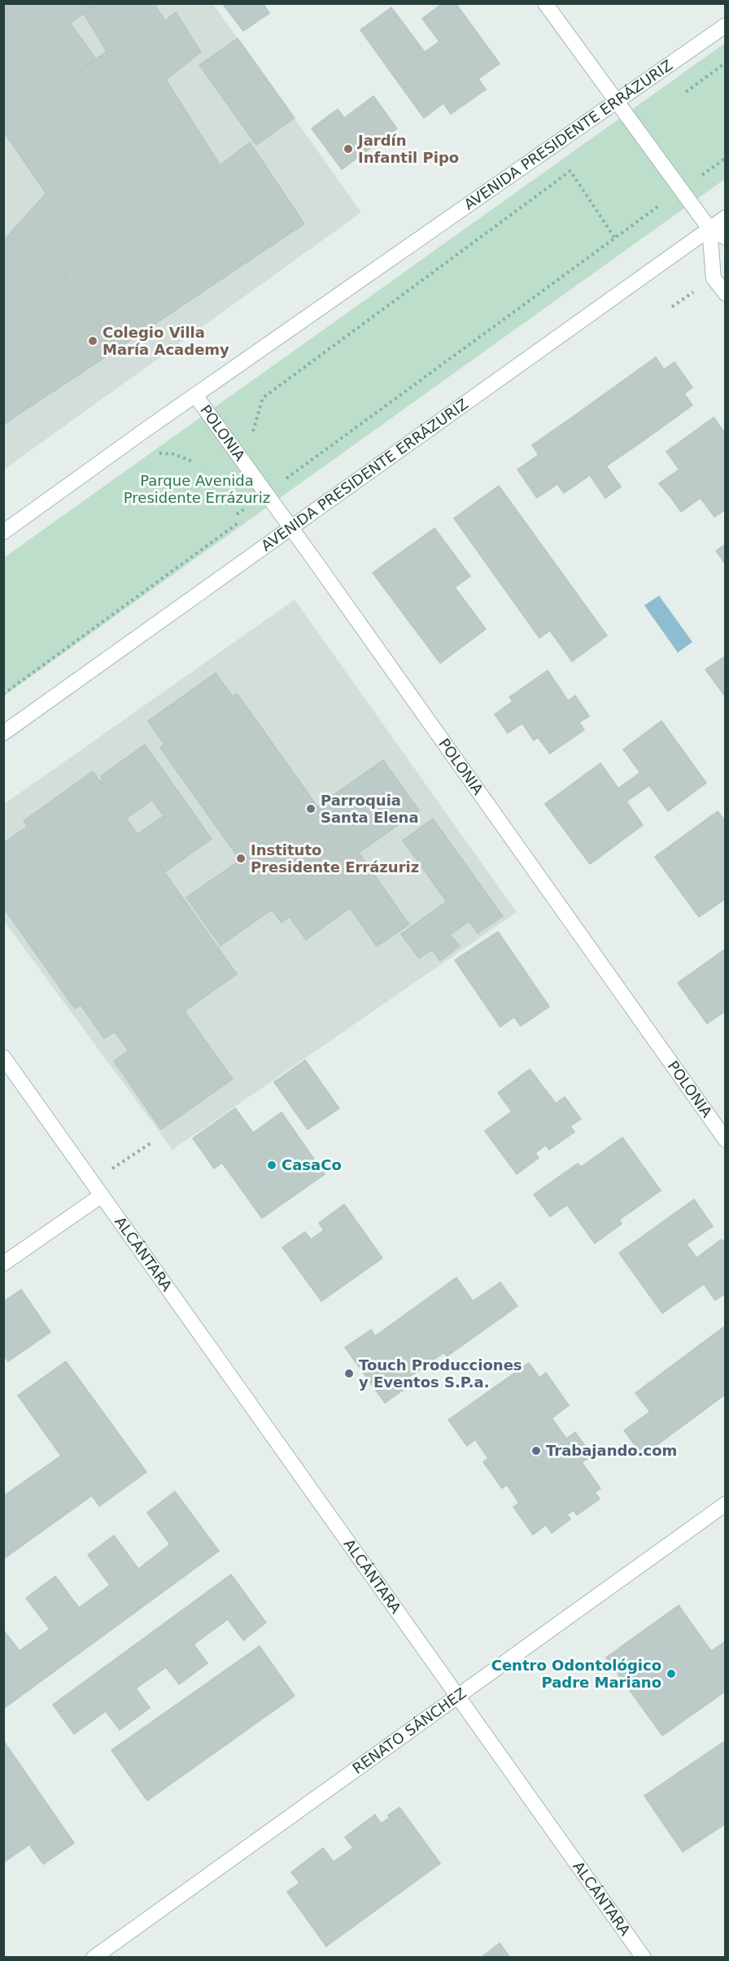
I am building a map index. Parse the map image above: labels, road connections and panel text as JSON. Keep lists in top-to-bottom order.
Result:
{
  "streets": {
    "street": [
      "AVENIDA PRESIDENTE ERRÁZURIZ",
      "POLONIA",
      "ALCÁNTARA",
      "RENATO SÁNCHEZ"
    ]
  },
  "crossings": [
    ["AVENIDA PRESIDENTE ERRÁZURIZ", "POLONIA"],
    ["ALCÁNTARA", "RENATO SÁNCHEZ"]
  ],
  "parks": ["Parque Avenida Presidente Errázuriz"],
  "places": [
    "Jardín Infantil Pipo",
    "Colegio Villa María Academy",
    "Parroquia Santa Elena",
    "Instituto Presidente Errázuriz",
    "CasaCo",
    "Touch Producciones y Eventos S.P.a.",
    "Trabajando.com",
    "Centro Odontológico Padre Mariano"
  ]
}
